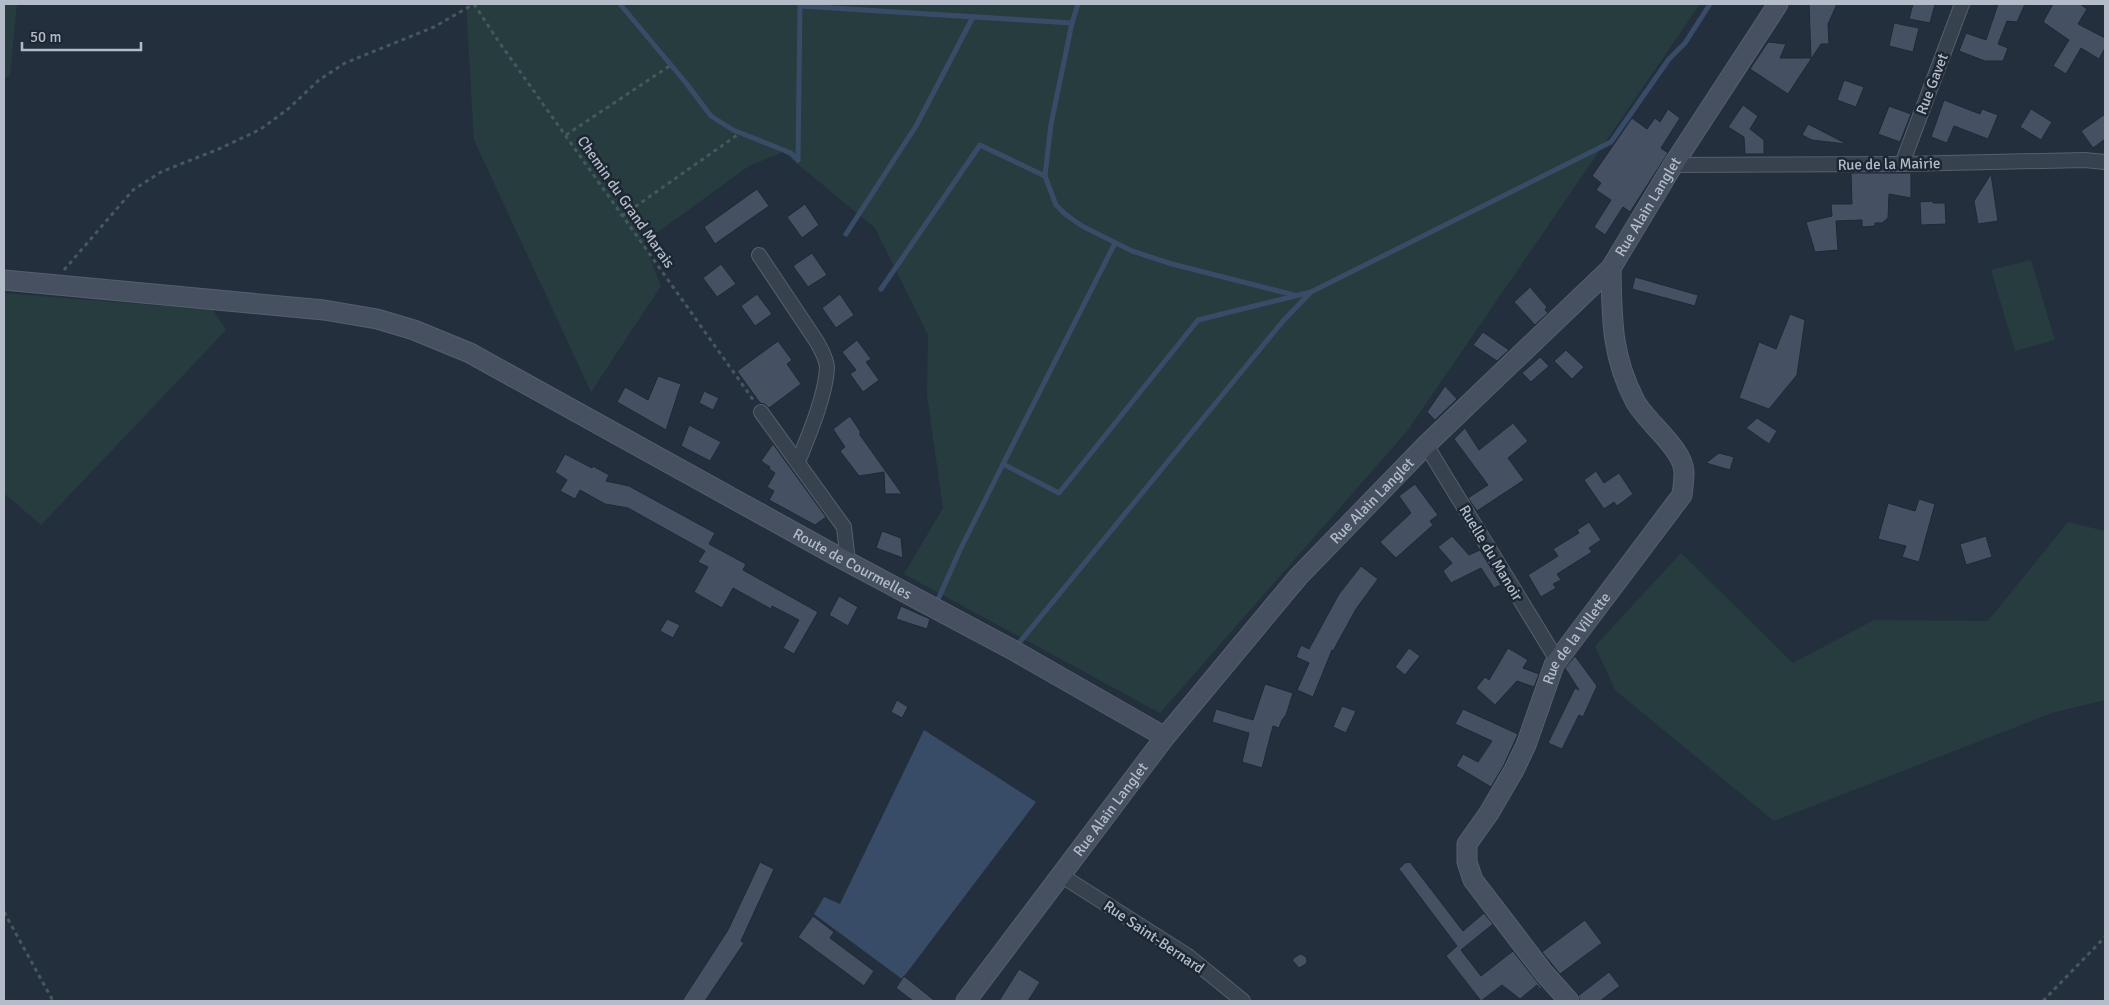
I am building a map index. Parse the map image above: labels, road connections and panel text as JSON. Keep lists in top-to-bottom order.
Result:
{
  "streets": {
    "street": [
      "Rue Gavet",
      "Rue de la Mairie",
      "Rue Alain Langlet",
      "Ruelle du Manoir",
      "Route de Courmelles",
      "Rue de la Villette",
      "Rue Saint-Bernard"
    ],
    "path": ["Chemin du Grand Marais"]
  },
  "crossings": [
    ["Rue Gavet", "Rue de la Mairie"],
    ["Rue de la Mairie", "Rue Alain Langlet"],
    ["Rue Alain Langlet", "Ruelle du Manoir"],
    ["Rue Alain Langlet", "Route de Courmelles"],
    ["Rue Alain Langlet", "Rue de la Villette"],
    ["Rue Alain Langlet", "Rue Saint-Bernard"],
    ["Ruelle du Manoir", "Rue de la Villette"]
  ],
  "scale_bar": "50 m"
}
